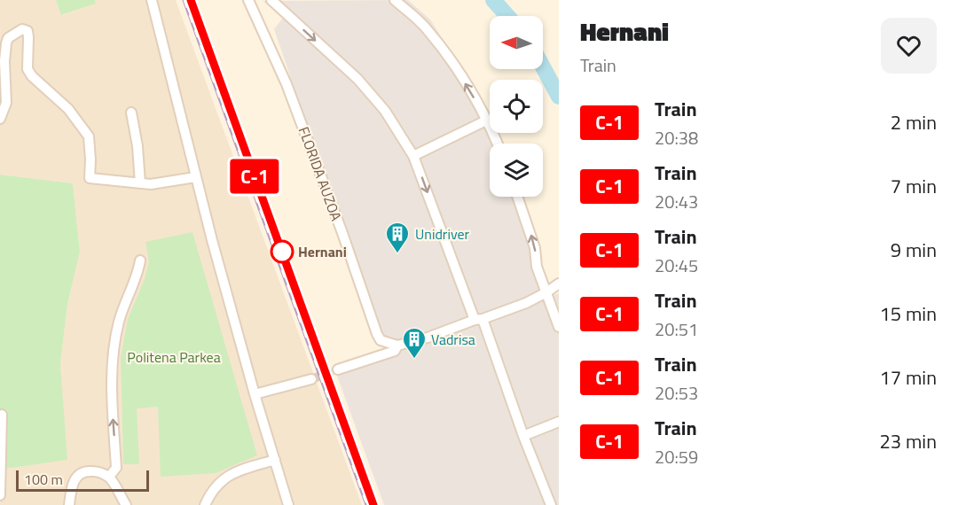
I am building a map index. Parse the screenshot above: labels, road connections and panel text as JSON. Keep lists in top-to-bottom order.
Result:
{
  "streets": {
    "street": ["FLORIDA AUZOA"]
  },
  "parks": ["Politena Parkea"],
  "places": {
    "other": ["Hernani"],
    "building": ["Unidriver", "Vadrisa"]
  },
  "scale_bar": "100 m",
  "north": "left",
  "page": {
    "on_map": "C-1",
    "heading": ["Hernani", "Train"],
    "list": [
      {
        "mark": "C-1",
        "name": "Train",
        "note": "20:38",
        "value": "2 min"
      },
      {
        "mark": "C-1",
        "name": "Train",
        "note": "20:43",
        "value": "7 min"
      },
      {
        "mark": "C-1",
        "name": "Train",
        "note": "20:45",
        "value": "9 min"
      },
      {
        "mark": "C-1",
        "name": "Train",
        "note": "20:51",
        "value": "15 min"
      },
      {
        "mark": "C-1",
        "name": "Train",
        "note": "20:53",
        "value": "17 min"
      },
      {
        "mark": "C-1",
        "name": "Train",
        "note": "20:59",
        "value": "23 min"
      }
    ],
    "scale": "100 m"
  }
}
